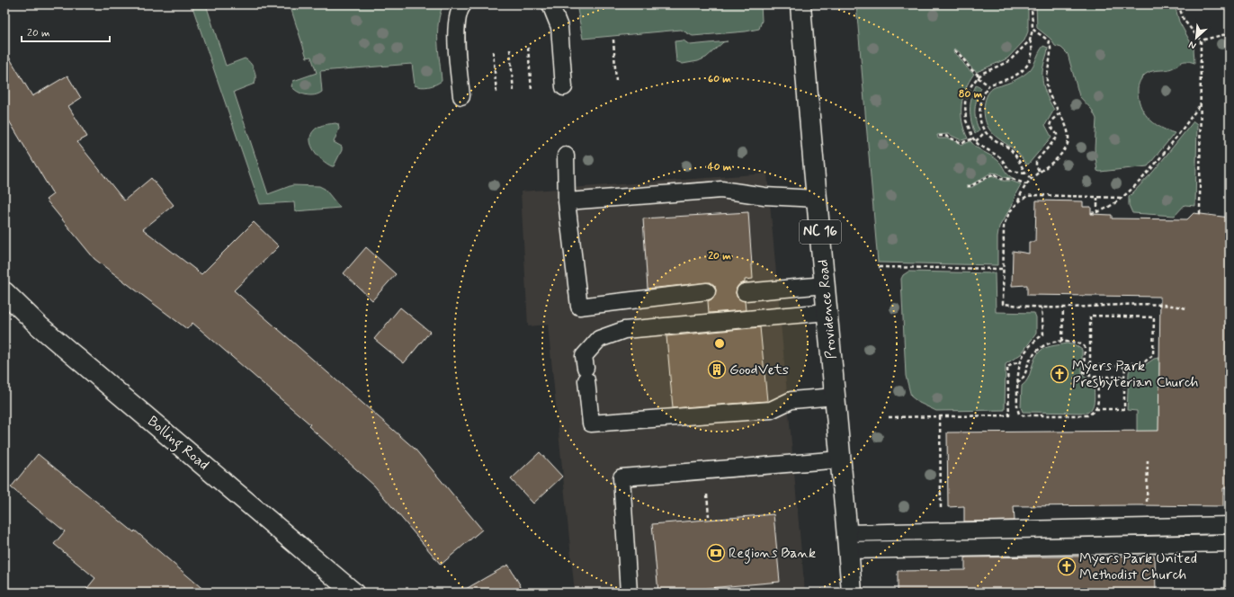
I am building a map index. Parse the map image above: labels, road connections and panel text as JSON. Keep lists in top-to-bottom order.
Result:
{
  "streets": {
    "main road": ["NC 16", "Providence Road", "Bolling Road"]
  },
  "places": {
    "building": ["GoodVets"],
    "church": ["Myers Park Presbyterian Church", "Myers Park United Methodist Church"],
    "bank": ["Regions Bank"]
  },
  "scale_bar": "20 m",
  "north": "bottom left",
  "rings": [
    "60 m",
    "80 m",
    "40 m",
    "20 m"
  ]
}
